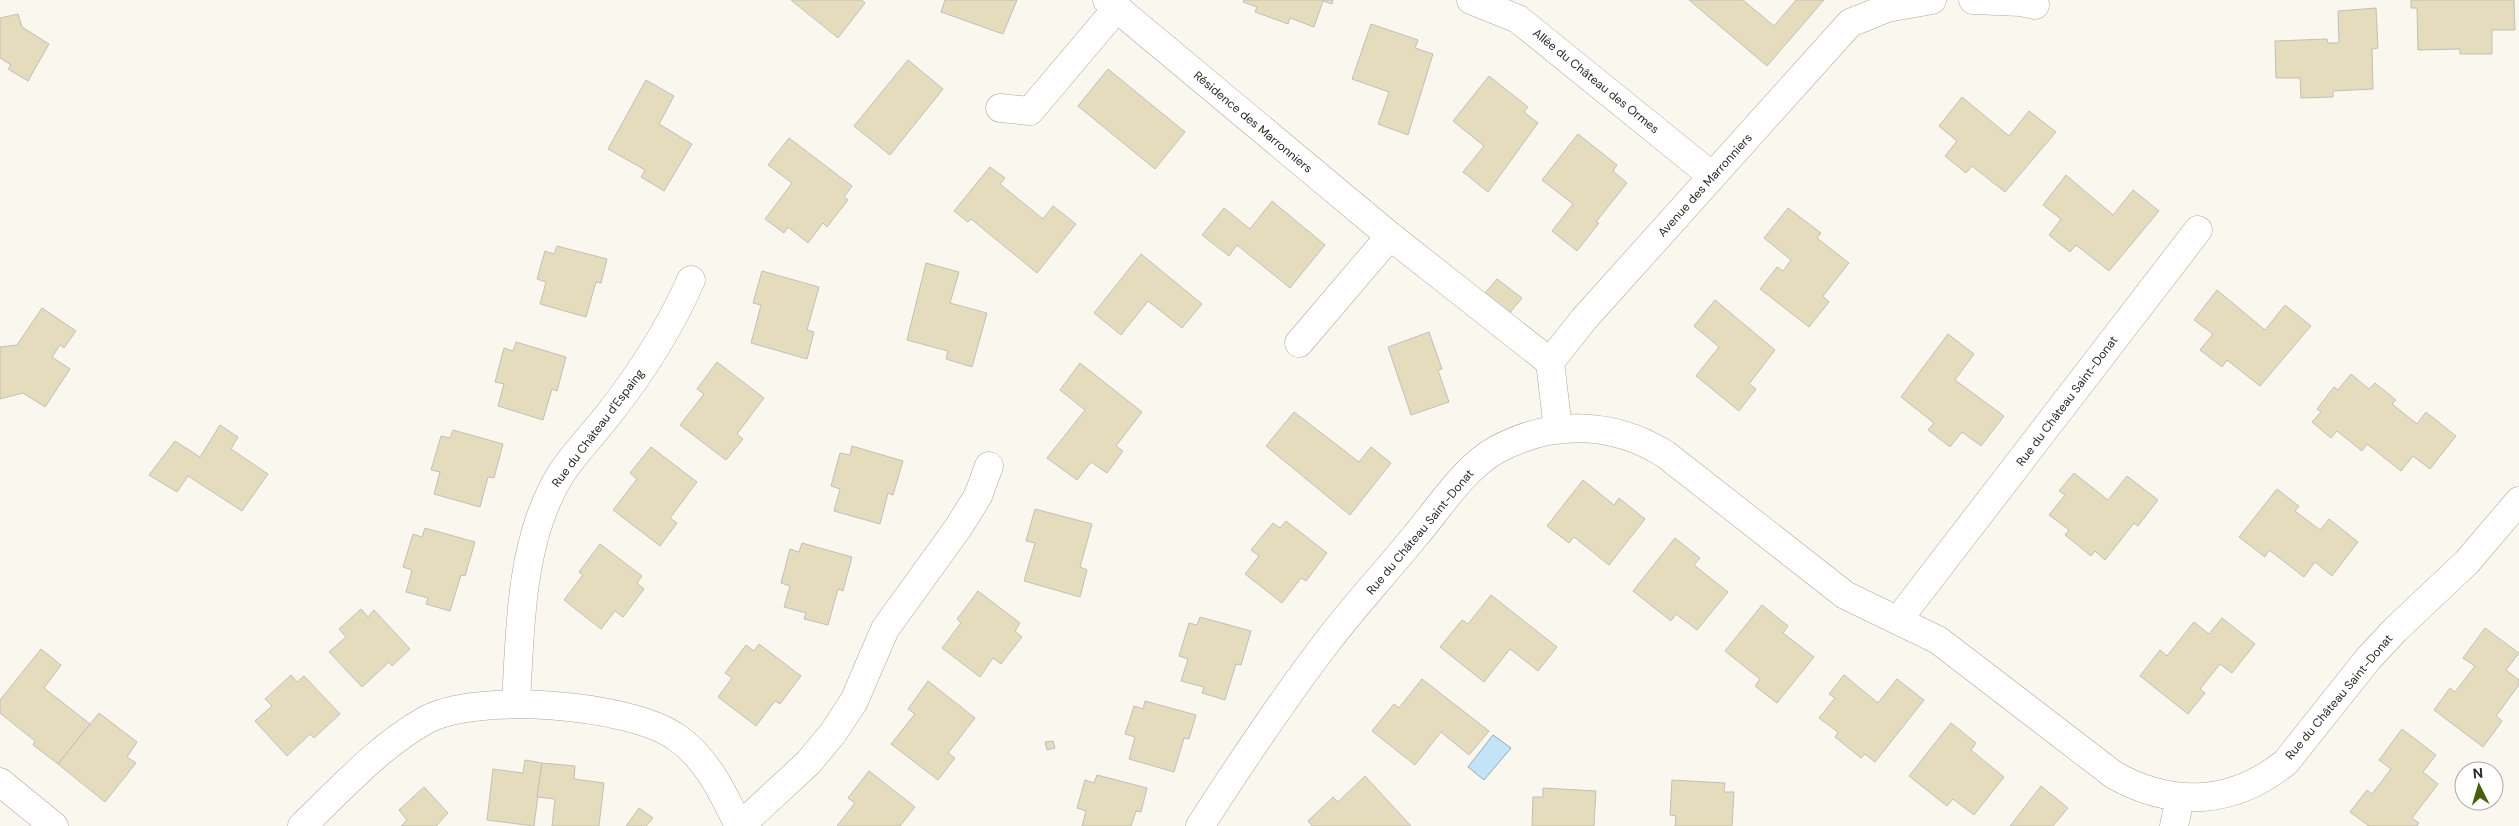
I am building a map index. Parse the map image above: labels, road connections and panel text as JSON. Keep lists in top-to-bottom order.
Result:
{
  "streets": {
    "street": [
      "Allée du Château des Ormes",
      "Résidence des Marronniers",
      "Avenue des Marronniers",
      "Rue du Château Saint-Donat",
      "Rue du Château d'Espaing"
    ]
  },
  "crossings": [
    ["Allée du Château des Ormes", "Avenue des Marronniers"],
    ["Résidence des Marronniers", "Avenue des Marronniers"]
  ],
  "north": "top"
}
